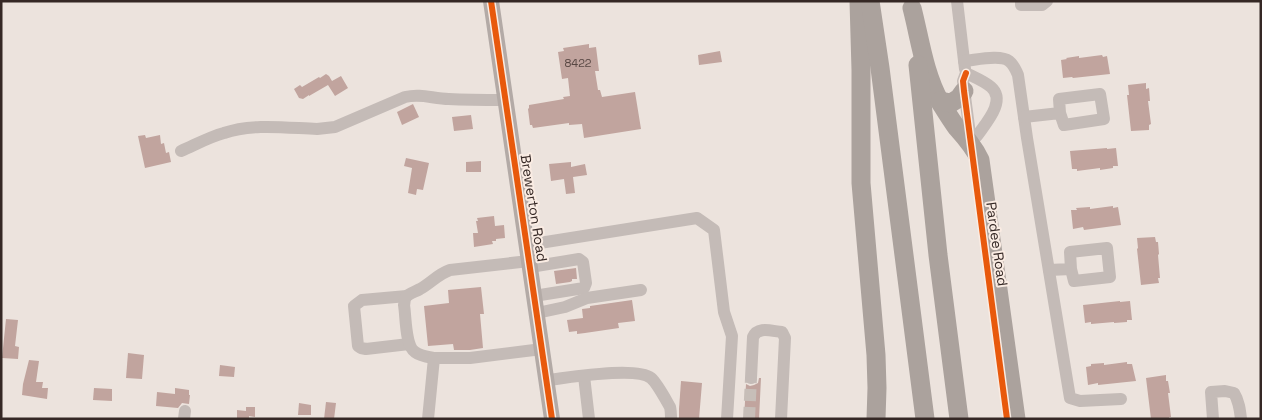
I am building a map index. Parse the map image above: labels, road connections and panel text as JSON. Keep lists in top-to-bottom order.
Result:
{
  "streets": {
    "highway": ["Pardee Road"],
    "main road": ["Brewerton Road"]
  },
  "house_numbers": ["8422"]
}
